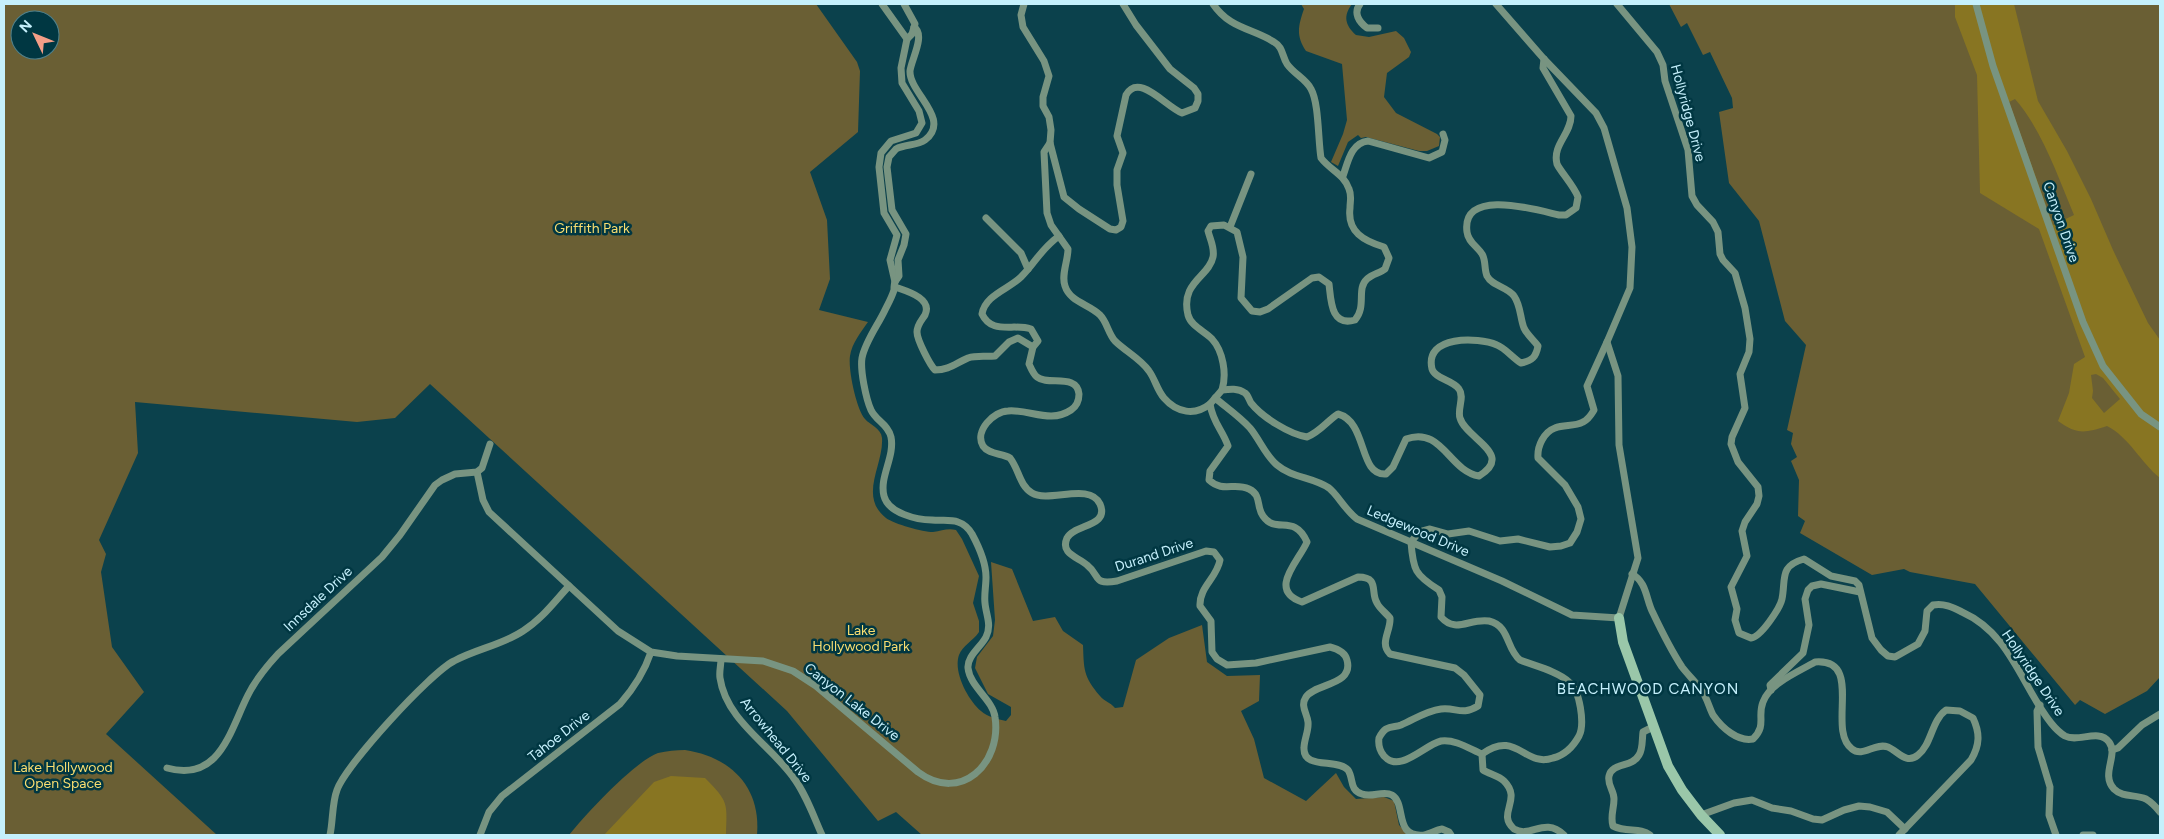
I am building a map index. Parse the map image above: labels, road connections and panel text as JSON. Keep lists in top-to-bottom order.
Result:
{
  "streets": {
    "street": [
      "Hollyridge Drive",
      "Canyon Drive",
      "Ledgewood Drive",
      "Durand Drive",
      "Innsdale Drive",
      "Canyon Lake Drive",
      "Tahoe Drive",
      "Arrowhead Drive"
    ]
  },
  "crossings": [
    ["Innsdale Drive", "Canyon Lake Drive"],
    ["Canyon Lake Drive", "Tahoe Drive"],
    ["Canyon Lake Drive", "Arrowhead Drive"]
  ],
  "districts": ["BEACHWOOD CANYON"],
  "parks": ["Griffith Park", "Lake Hollywood Park", "Lake Hollywood Open Space"],
  "north": "top left"
}
